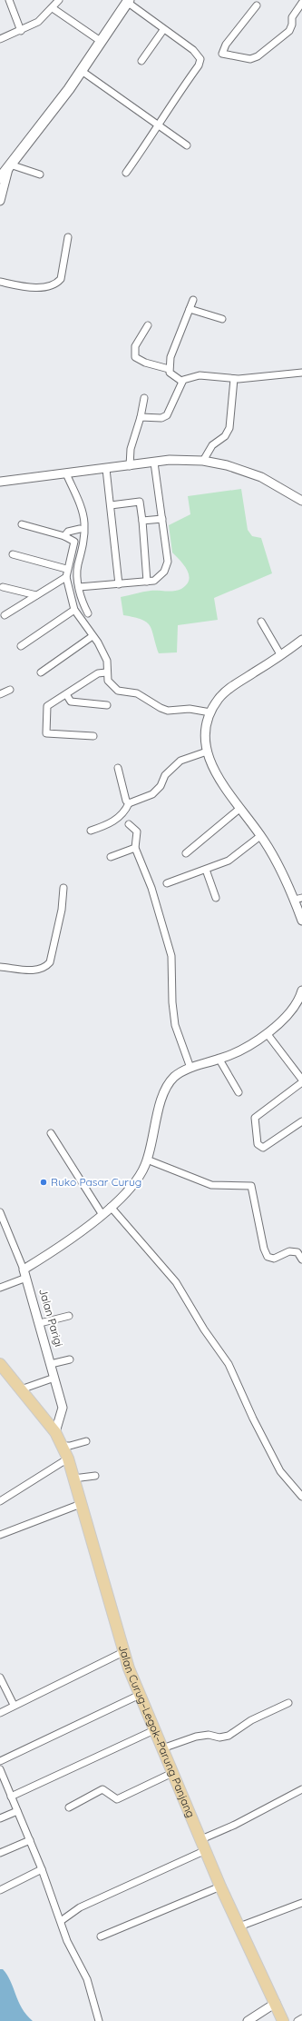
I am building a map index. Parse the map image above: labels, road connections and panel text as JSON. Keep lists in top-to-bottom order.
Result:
{
  "streets": {
    "main road": ["Jalan Curug–Legok–Parung Panjang"],
    "street": ["Jalan Parigi"]
  },
  "crossings": [
    ["Jalan Parigi", "Jalan Curug–Legok–Parung Panjang"]
  ],
  "places": ["Ruko Pasar Curug"]
}
